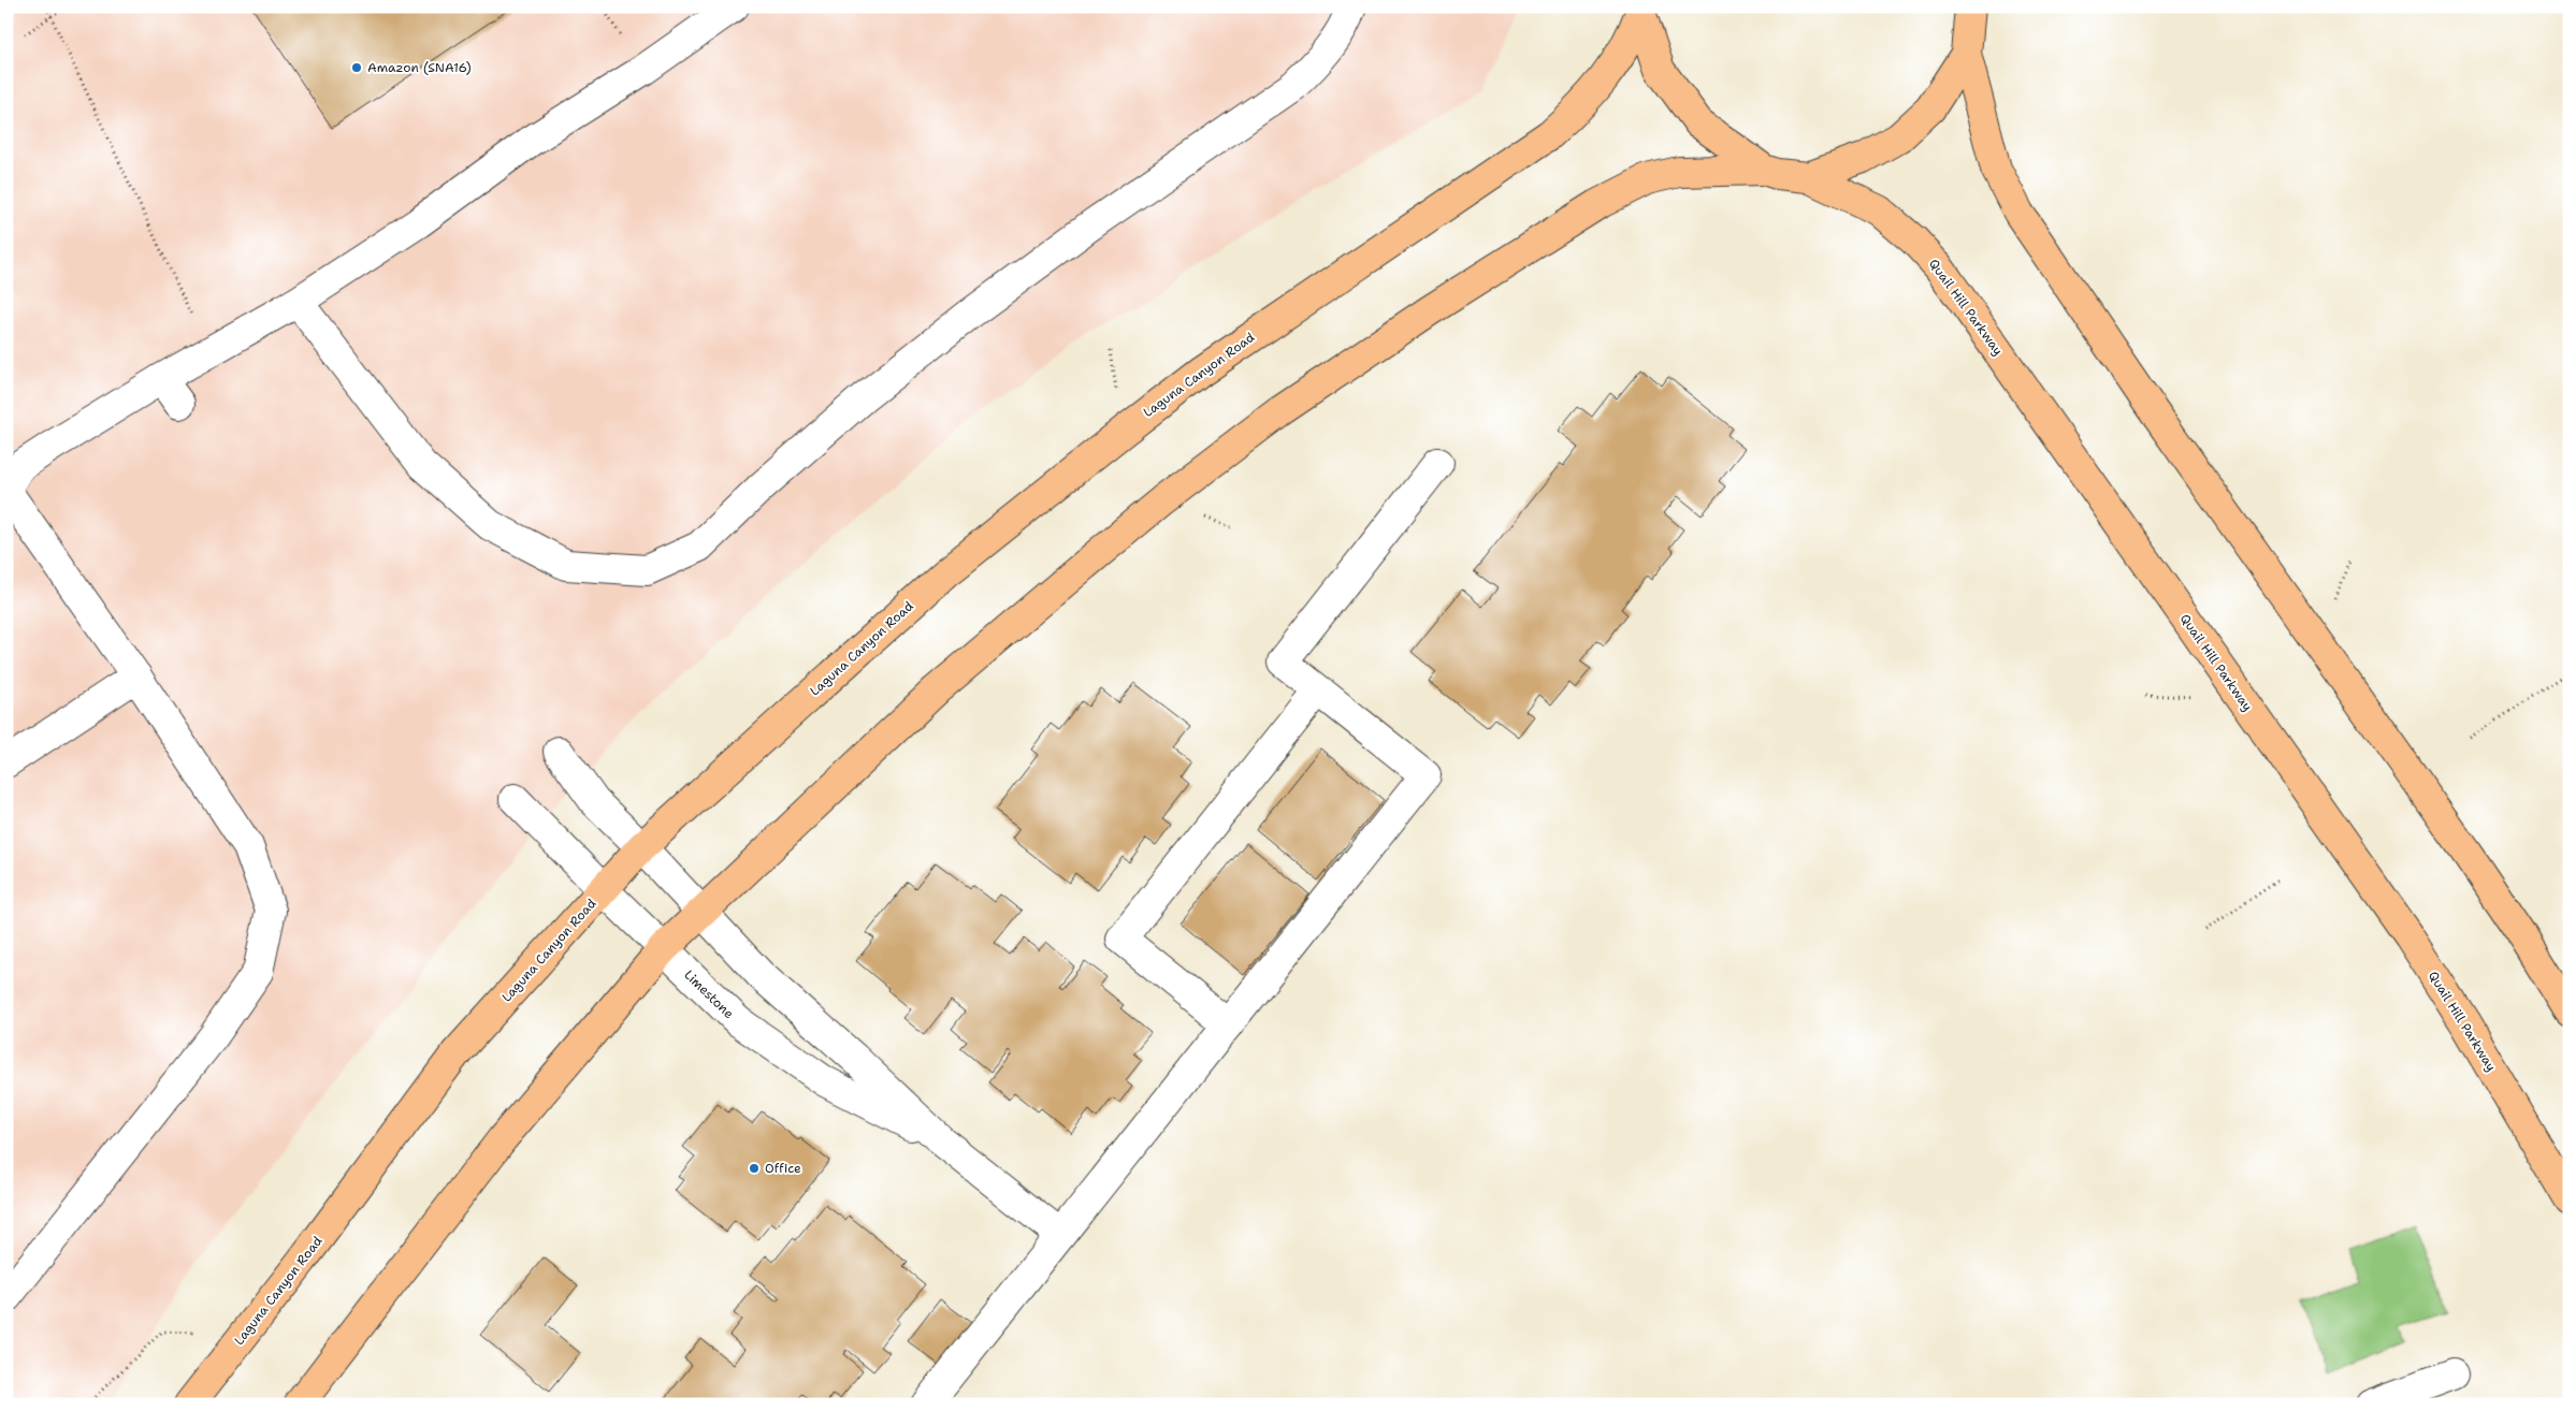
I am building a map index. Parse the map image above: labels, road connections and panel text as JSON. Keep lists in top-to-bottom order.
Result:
{
  "streets": {
    "main road": ["Quail Hill Parkway", "Laguna Canyon Road"],
    "street": ["Limestone"]
  },
  "crossings": [
    ["Laguna Canyon Road", "Limestone"]
  ],
  "places": ["Amazon (SNA16)", "Office"]
}
